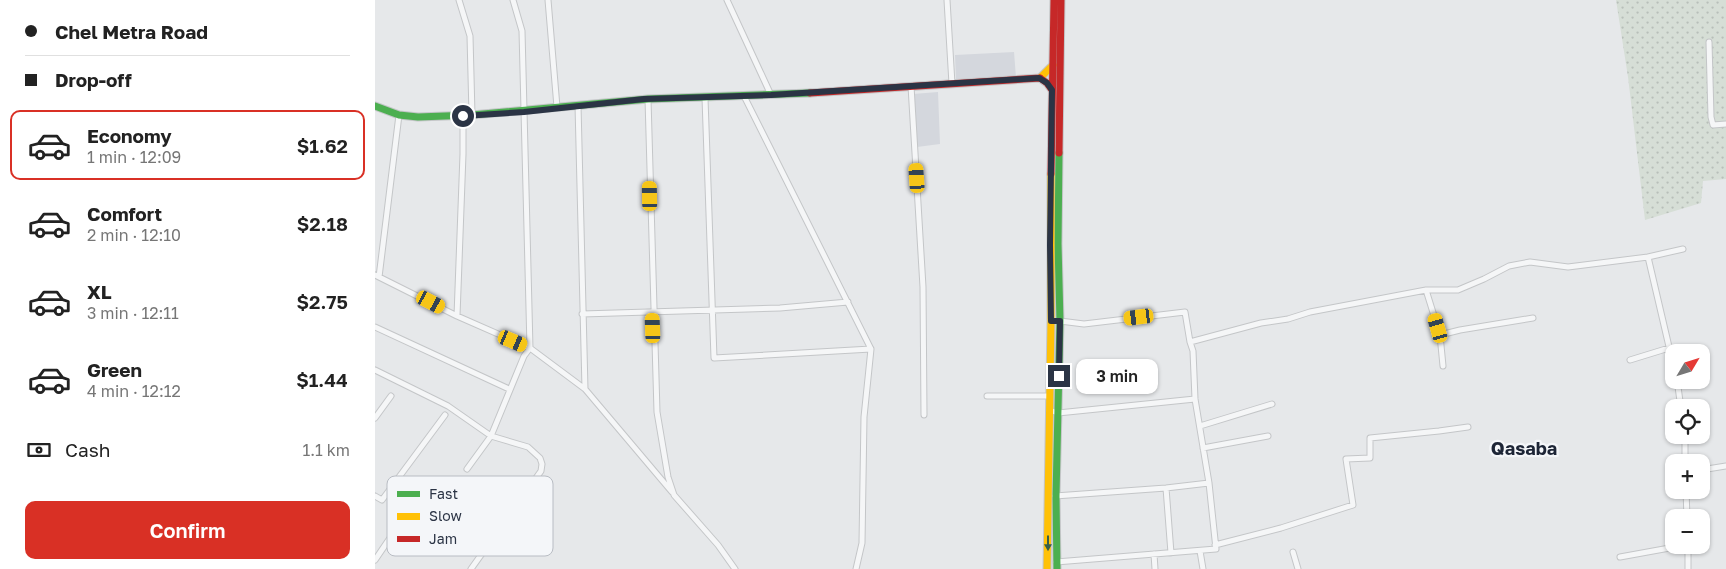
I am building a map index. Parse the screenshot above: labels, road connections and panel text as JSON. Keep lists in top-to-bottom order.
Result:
{
  "districts": ["Qasaba"],
  "legend": ["Fast", "Slow", "Jam"],
  "north": "top right",
  "page": {
    "banner": ["Chel Metra Road", "Drop-off"],
    "list": [
      {
        "name": "Economy",
        "note": "1 min · 12:09",
        "value": "$1.62"
      },
      {
        "name": "Comfort",
        "note": "2 min · 12:10",
        "value": "$2.18"
      },
      {
        "name": "XL",
        "note": "3 min · 12:11",
        "value": "$2.75"
      },
      {
        "name": "Green",
        "note": "4 min · 12:12",
        "value": "$1.44"
      }
    ],
    "map_buttons": ["+", "−"],
    "bubble": "3 min",
    "pay": ["Cash", "1.1 km"],
    "buttons": "Confirm"
  }
}
